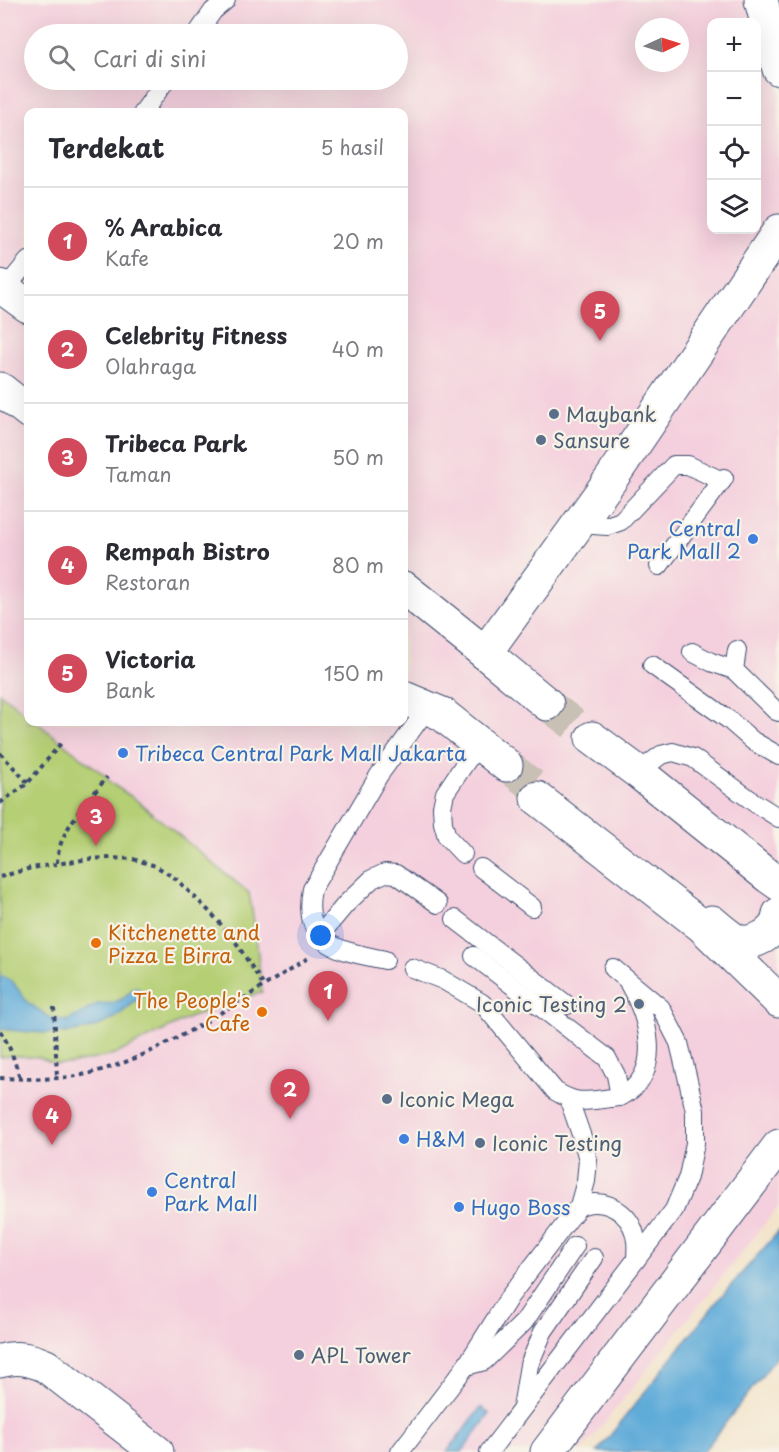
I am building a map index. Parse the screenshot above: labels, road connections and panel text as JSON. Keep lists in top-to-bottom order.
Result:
{
  "places": [
    "Maybank",
    "Sansure",
    "Central Park Mall 2",
    "Tribeca Central Park Mall Jakarta",
    "Kitchenette and Pizza E Birra",
    "Iconic Testing 2",
    "The People's Cafe",
    "Iconic Mega",
    "H&M",
    "Iconic Testing",
    "Central Park Mall",
    "Hugo Boss",
    "APL Tower"
  ],
  "north": "right",
  "page": {
    "map_buttons": ["+", "−"],
    "search": "Cari di sini",
    "heading": ["Terdekat", "5 hasil"],
    "list": [
      {
        "mark": "1",
        "name": "% Arabica",
        "note": "Kafe",
        "value": "20 m"
      },
      {
        "mark": "2",
        "name": "Celebrity Fitness",
        "note": "Olahraga",
        "value": "40 m"
      },
      {
        "mark": "3",
        "name": "Tribeca Park",
        "note": "Taman",
        "value": "50 m"
      },
      {
        "mark": "4",
        "name": "Rempah Bistro",
        "note": "Restoran",
        "value": "80 m"
      },
      {
        "mark": "5",
        "name": "Victoria",
        "note": "Bank",
        "value": "150 m"
      }
    ],
    "pins": [
      "5",
      "3",
      "1",
      "2",
      "4"
    ]
  }
}
